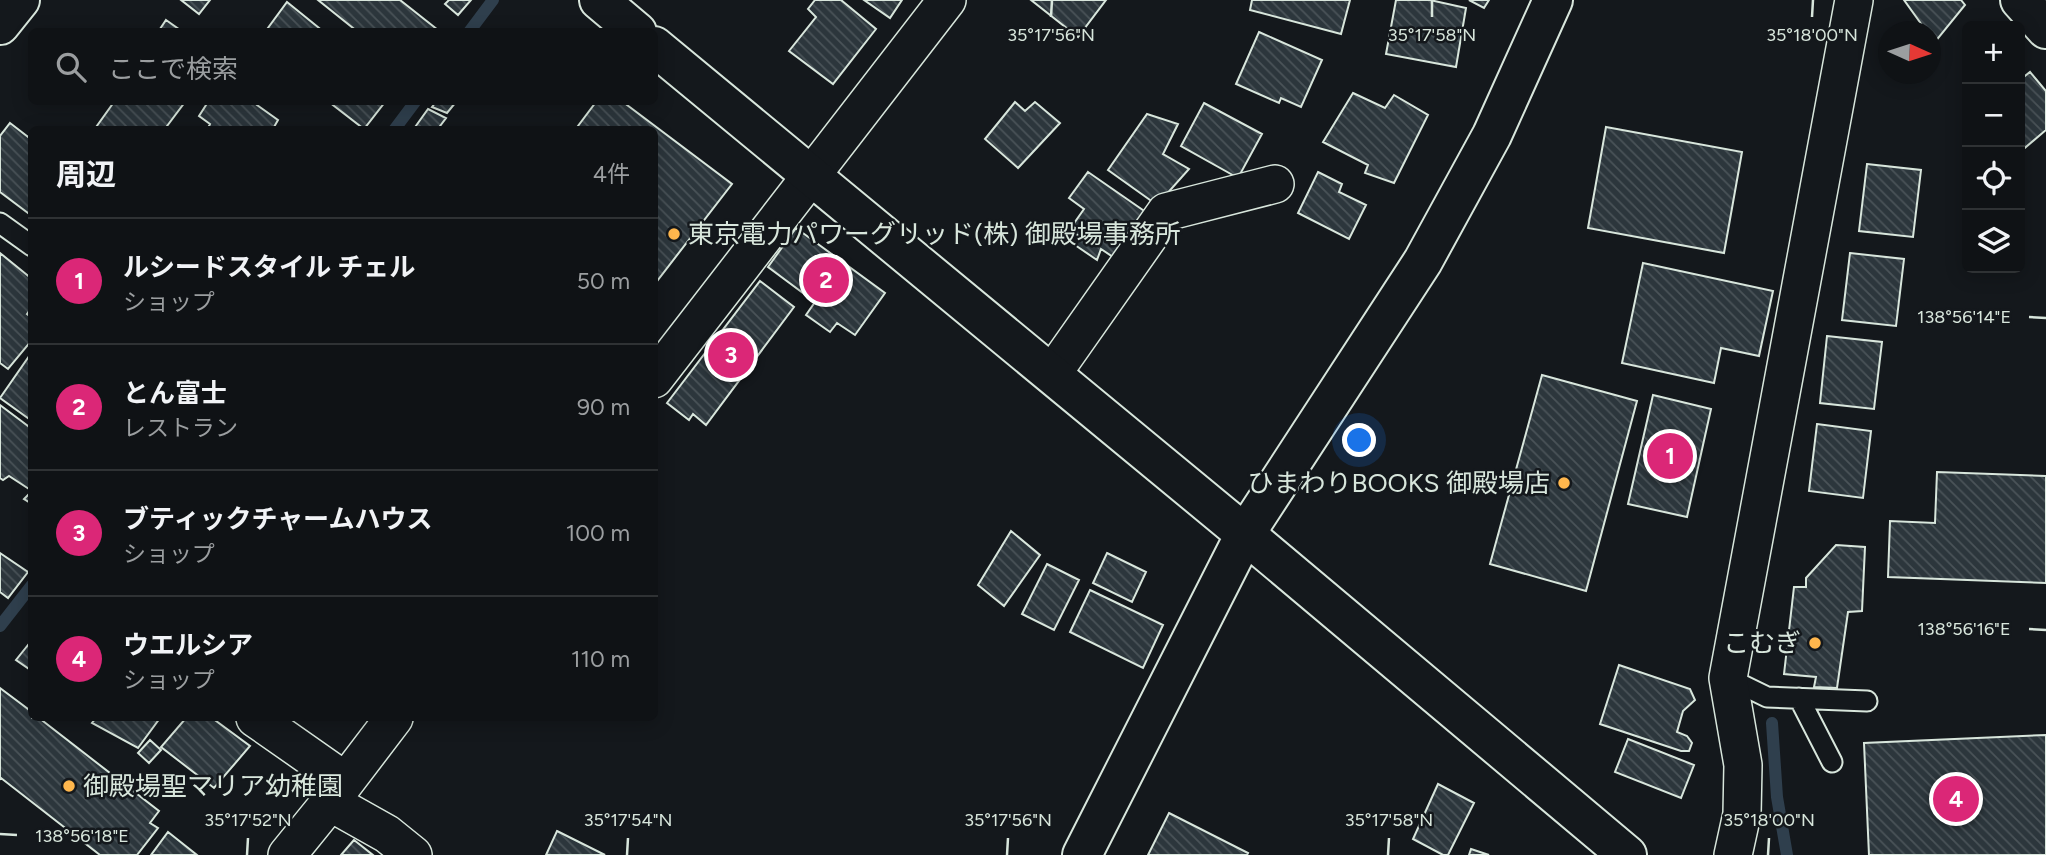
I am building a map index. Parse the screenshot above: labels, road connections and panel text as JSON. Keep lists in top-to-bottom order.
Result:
{
  "places": [
    "東京電力パワーグリッド(株) 御殿場事務所",
    "ひまわりBOOKS 御殿場店",
    "こむぎ",
    "御殿場聖マリア幼稚園"
  ],
  "north": "right",
  "page": {
    "map_buttons": ["+", "−"],
    "search": "ここで検索",
    "heading": ["周辺", "4件"],
    "list": [
      {
        "mark": "1",
        "name": "ルシードスタイル チェル",
        "note": "ショップ",
        "value": "50 m"
      },
      {
        "mark": "2",
        "name": "とん富士",
        "note": "レストラン",
        "value": "90 m"
      },
      {
        "mark": "3",
        "name": "ブティックチャームハウス",
        "note": "ショップ",
        "value": "100 m"
      },
      {
        "mark": "4",
        "name": "ウエルシア",
        "note": "ショップ",
        "value": "110 m"
      }
    ],
    "pins": [
      "2",
      "3",
      "1",
      "4"
    ]
  },
  "coordinates": [
    "35°17'56\"N",
    "35°17'58\"N",
    "35°18'00\"N",
    "138°56'14\"E",
    "138°56'16\"E",
    "35°17'52\"N",
    "35°17'54\"N",
    "138°56'18\"E"
  ]
}
